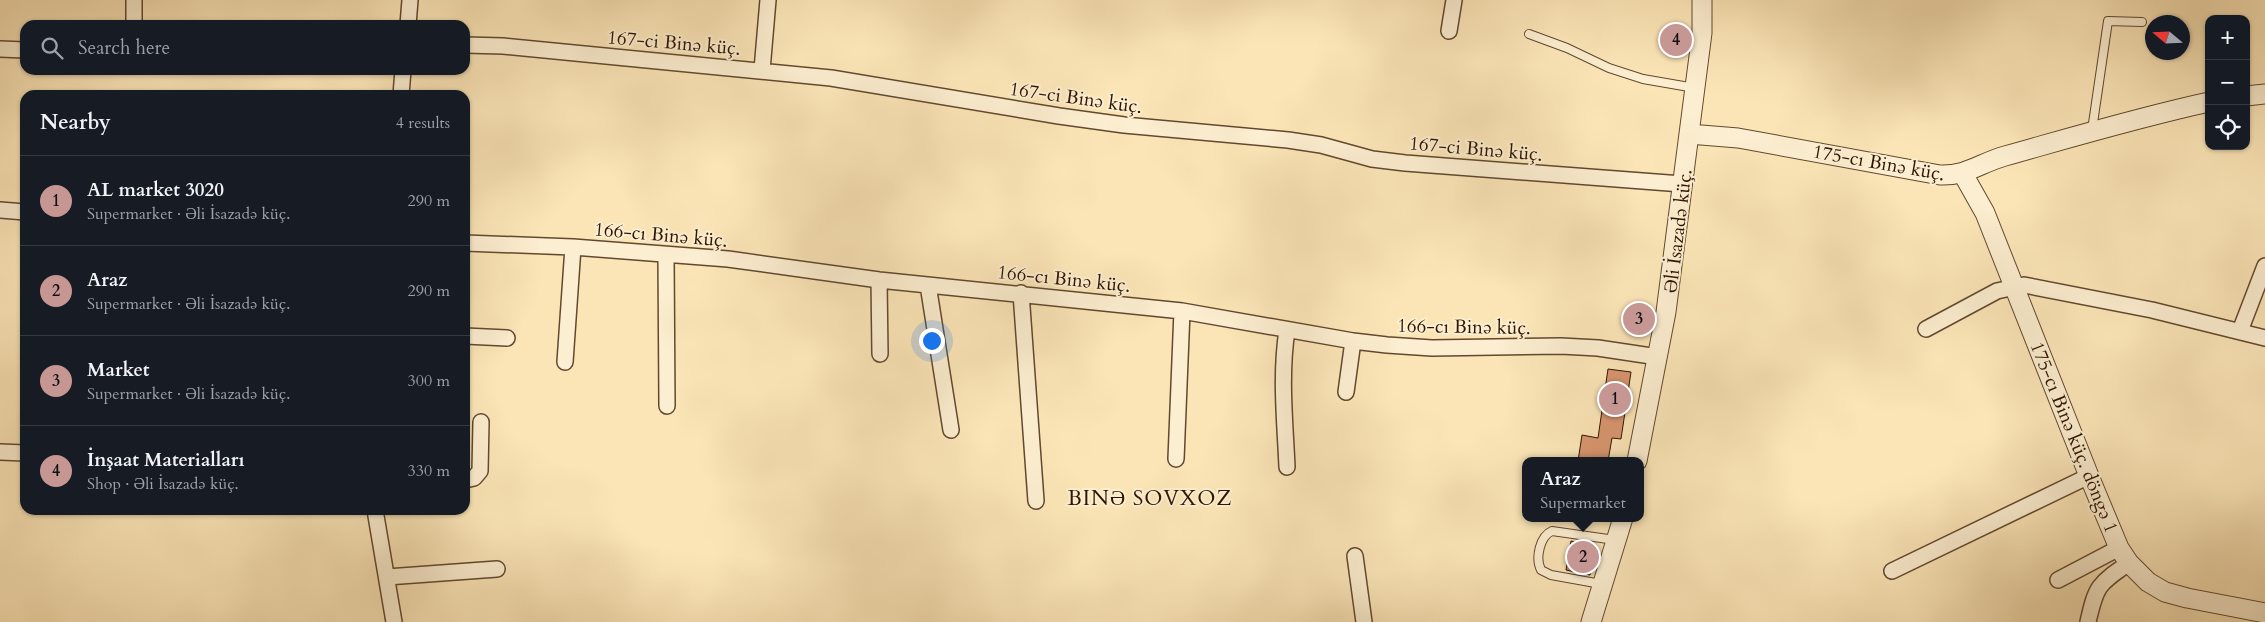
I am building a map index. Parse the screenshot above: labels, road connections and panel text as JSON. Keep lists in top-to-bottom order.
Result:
{
  "streets": {
    "street": [
      "167-ci Binə küç.",
      "175-cı Binə küç.",
      "Əli İsazadə küç.",
      "166-cı Binə küç.",
      "175-cı Binə küç. döngə 1"
    ]
  },
  "crossings": [
    ["167-ci Binə küç.", "Əli İsazadə küç."],
    ["175-cı Binə küç.", "Əli İsazadə küç."],
    ["175-cı Binə küç.", "175-cı Binə küç. döngə 1"],
    ["Əli İsazadə küç.", "166-cı Binə küç."]
  ],
  "districts": ["BINƏ SOVXOZ"],
  "north": "left",
  "page": {
    "map_buttons": ["+", "−"],
    "search": "Search here",
    "pins": [
      "4",
      "3",
      "1",
      "2"
    ],
    "heading": ["Nearby", "4 results"],
    "list": [
      {
        "mark": "1",
        "name": "AL market 3020",
        "note": "Supermarket · Əli İsazadə küç.",
        "value": "290 m"
      },
      {
        "mark": "2",
        "name": "Araz",
        "note": "Supermarket · Əli İsazadə küç.",
        "value": "290 m"
      },
      {
        "mark": "3",
        "name": "Market",
        "note": "Supermarket · Əli İsazadə küç.",
        "value": "300 m"
      },
      {
        "mark": "4",
        "name": "İnşaat Materialları",
        "note": "Shop · Əli İsazadə küç.",
        "value": "330 m"
      }
    ],
    "popup": ["Araz", "Supermarket"]
  }
}
